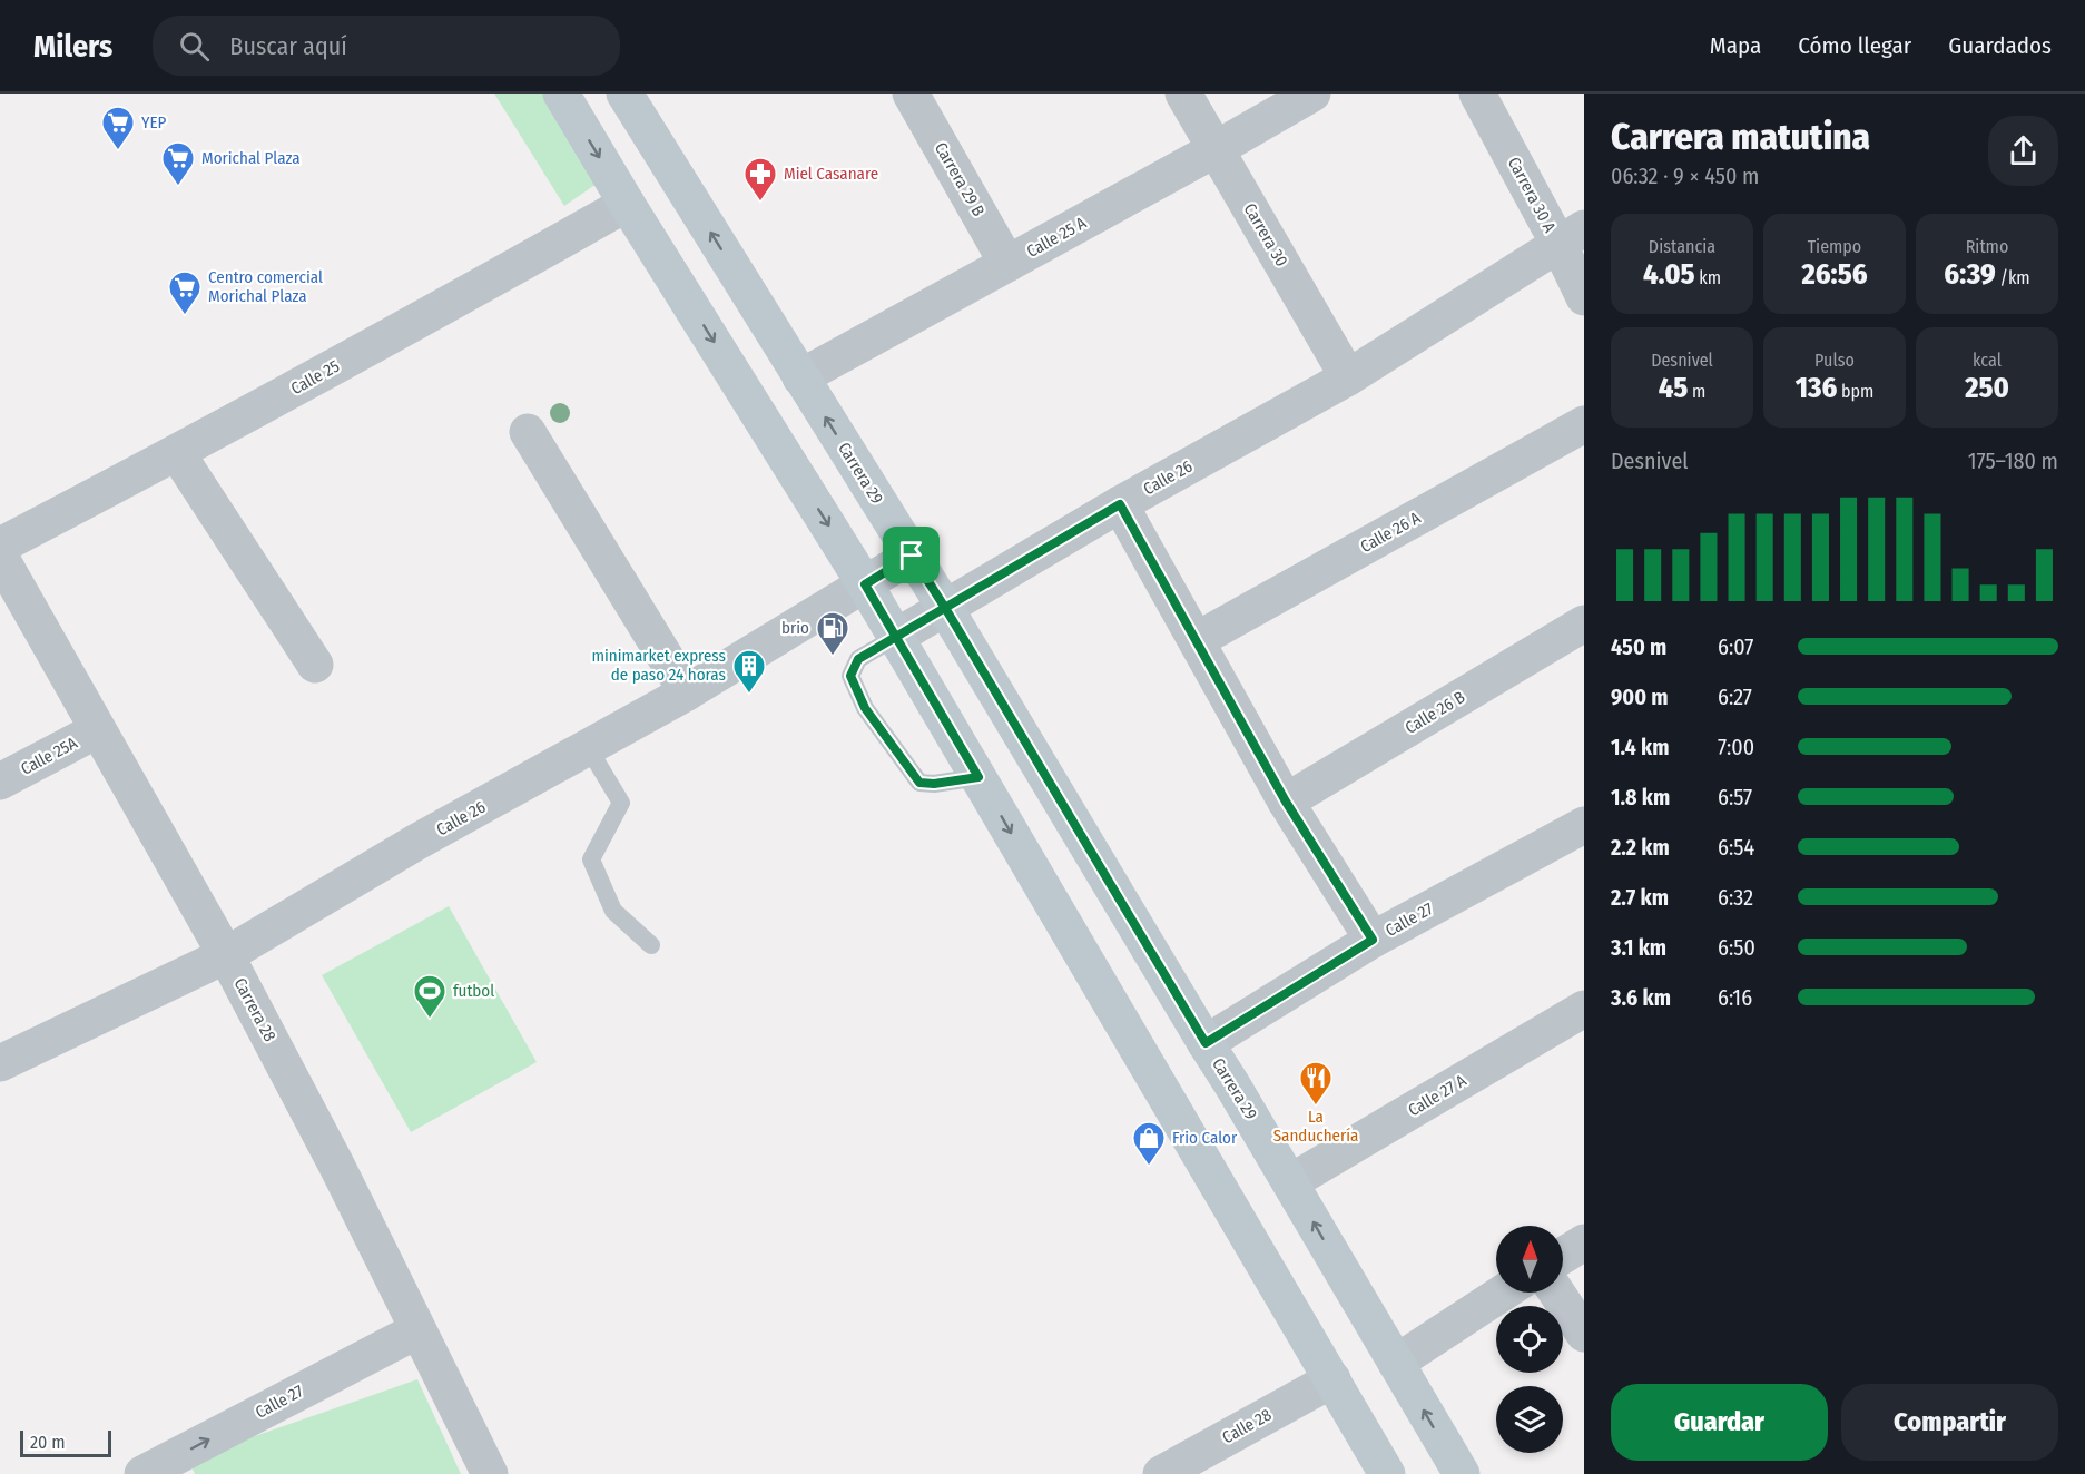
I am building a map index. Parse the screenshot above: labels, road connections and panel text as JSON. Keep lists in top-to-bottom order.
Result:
{
  "streets": {
    "main road": ["Carrera 29"],
    "street": [
      "Carrera 29 B",
      "Carrera 30 A",
      "Carrera 30",
      "Calle 25 A",
      "Calle 25",
      "Calle 26",
      "Calle 26 A",
      "Calle 26 B",
      "Calle 25A",
      "Calle 27",
      "Carrera 28",
      "Calle 27 A",
      "Calle 28"
    ]
  },
  "crossings": [
    ["Carrera 29 B", "Calle 25 A"],
    ["Carrera 30 A", "Calle 26"],
    ["Carrera 30", "Calle 25 A"],
    ["Carrera 30", "Calle 26"],
    ["Calle 25 A", "Carrera 29"],
    ["Carrera 29", "Calle 26"],
    ["Carrera 29", "Calle 27"],
    ["Carrera 29", "Calle 27 A"],
    ["Calle 26", "Carrera 28"],
    ["Calle 25A", "Carrera 28"],
    ["Calle 27", "Carrera 28"]
  ],
  "one_way": ["Calle 27"],
  "places": {
    "supermarket": ["YEP", "Morichal Plaza", "Centro comercial Morichal Plaza"],
    "pharmacy": ["Miel Casanare"],
    "fuel station": ["brio"],
    "building": ["minimarket express de paso 24 horas"],
    "sports": ["futbol"],
    "restaurant": ["La Sanduchería"],
    "shop": ["Frio Calor"]
  },
  "scale_bar": "20 m",
  "north": "top",
  "page": {
    "header": "Milers",
    "search": "Buscar aquí",
    "nav": ["Mapa", "Cómo llegar", "Guardados"],
    "heading": ["Carrera matutina", "06:32 · 9 × 450 m"],
    "stats": [
      ["Distancia", "4.05 km"],
      ["Tiempo", "26:56"],
      ["Ritmo", "6:39 /km"],
      ["Desnivel", "45 m"],
      ["Pulso", "136 bpm"],
      ["kcal", "250"]
    ],
    "chart": ["Desnivel", "175–180 m"],
    "list": [
      {
        "name": "450 m",
        "note": "6:07"
      },
      {
        "name": "900 m",
        "note": "6:27"
      },
      {
        "name": "1.4 km",
        "note": "7:00"
      },
      {
        "name": "1.8 km",
        "note": "6:57"
      },
      {
        "name": "2.2 km",
        "note": "6:54"
      },
      {
        "name": "2.7 km",
        "note": "6:32"
      },
      {
        "name": "3.1 km",
        "note": "6:50"
      },
      {
        "name": "3.6 km",
        "note": "6:16"
      }
    ],
    "buttons": ["Guardar", "Compartir"],
    "scale": "20 m"
  }
}
